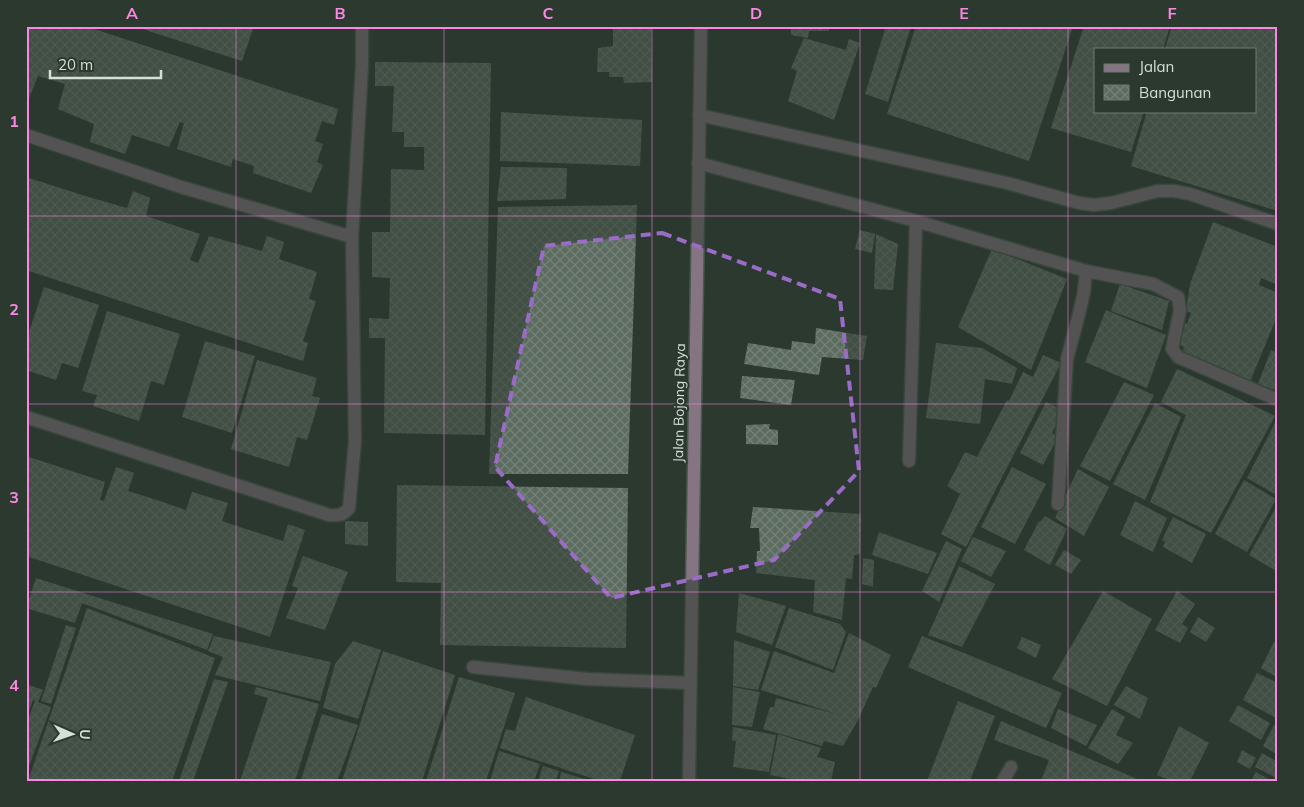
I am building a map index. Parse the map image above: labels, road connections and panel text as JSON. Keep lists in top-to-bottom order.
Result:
{
  "streets": {
    "street": ["Jalan Bojong Raya"]
  },
  "legend": ["Jalan", "Bangunan"],
  "scale_bar": "20 m",
  "north": "right",
  "grid": {
    "columns": [
      "A",
      "B",
      "C",
      "D",
      "E",
      "F"
    ],
    "rows": [
      "1",
      "2",
      "3",
      "4"
    ]
  }
}
